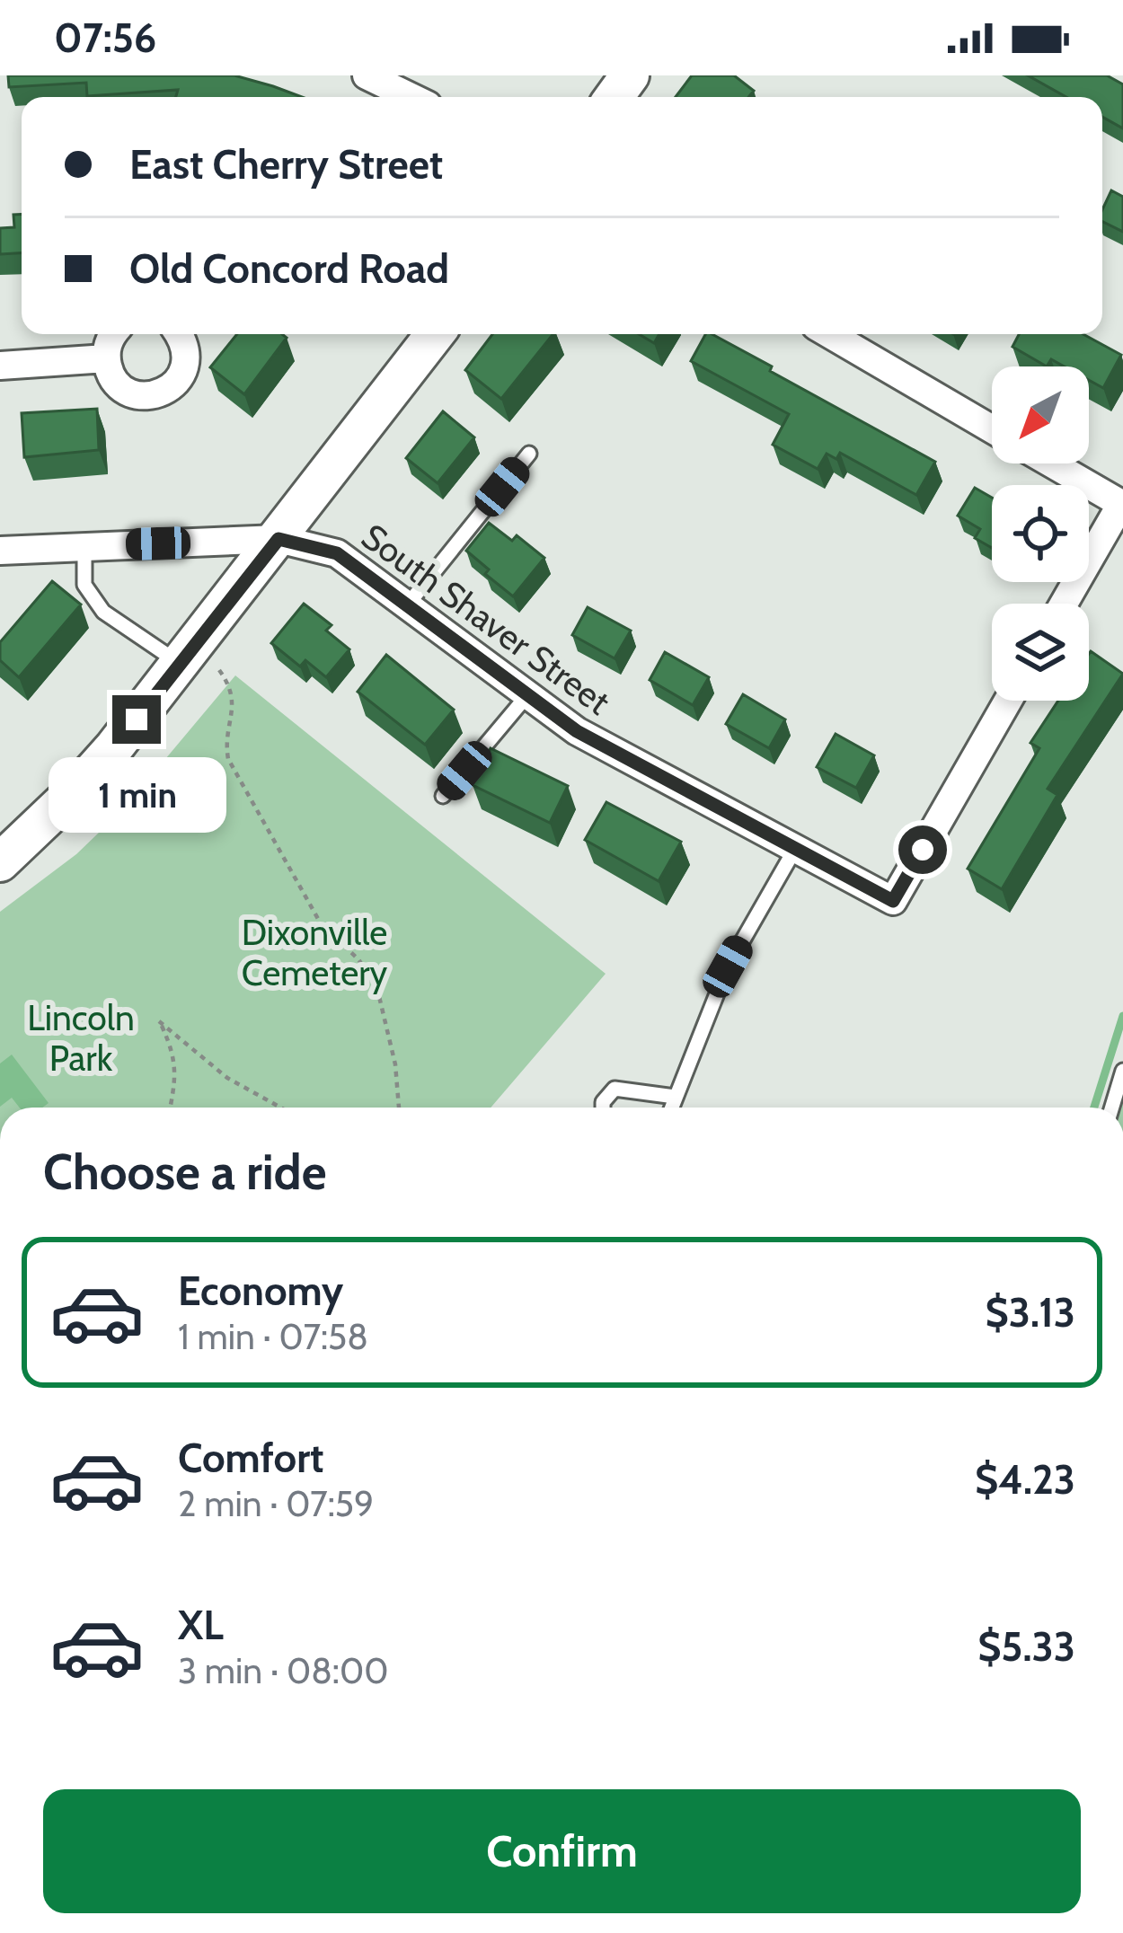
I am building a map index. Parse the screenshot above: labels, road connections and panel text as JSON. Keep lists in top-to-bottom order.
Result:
{
  "streets": {
    "street": ["South Shaver Street"]
  },
  "parks": ["Dixonville Cemetery", "Lincoln Park"],
  "north": "bottom left",
  "page": {
    "status": "07:56",
    "banner": ["East Cherry Street", "Old Concord Road"],
    "bubble": "1 min",
    "heading": "Choose a ride",
    "list": [
      {
        "name": "Economy",
        "note": "1 min · 07:58",
        "value": "$3.13"
      },
      {
        "name": "Comfort",
        "note": "2 min · 07:59",
        "value": "$4.23"
      },
      {
        "name": "XL",
        "note": "3 min · 08:00",
        "value": "$5.33"
      }
    ],
    "buttons": "Confirm"
  }
}
